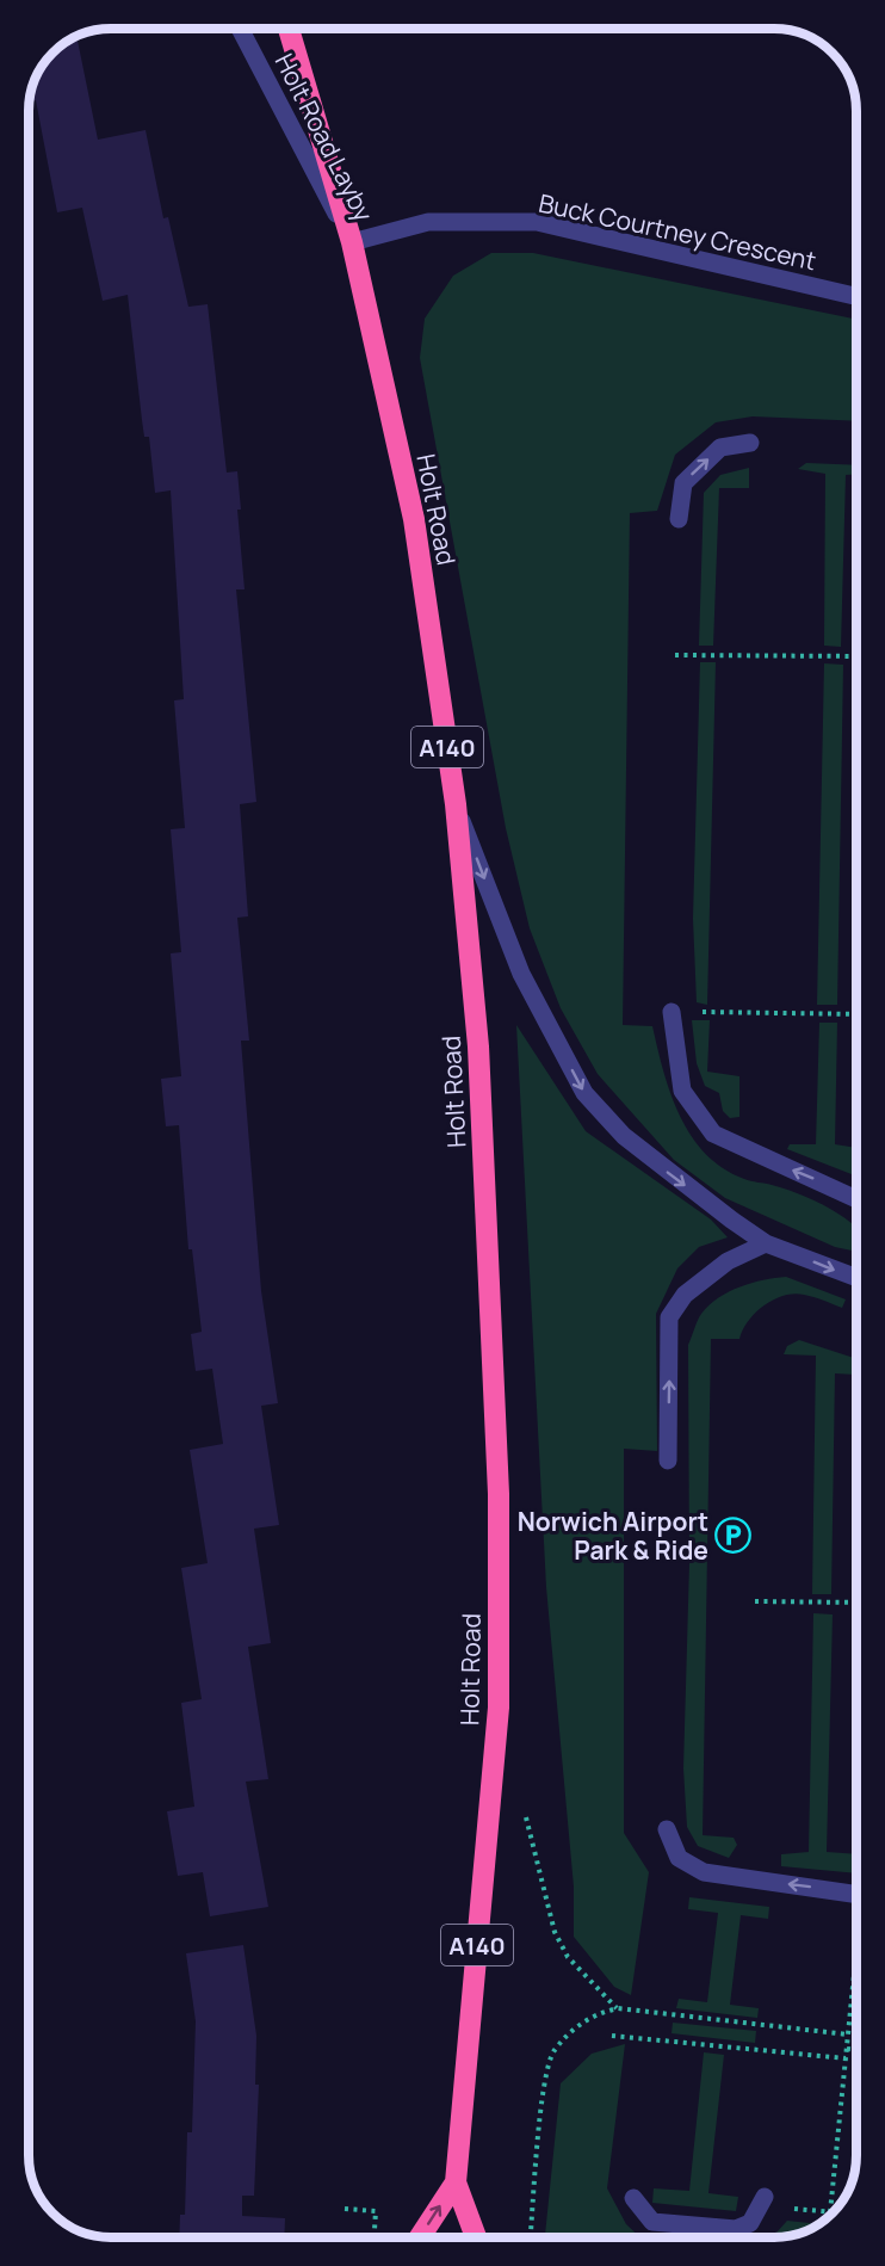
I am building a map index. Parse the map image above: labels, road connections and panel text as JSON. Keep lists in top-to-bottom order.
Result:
{
  "streets": {
    "highway": ["Holt Road", "A140"],
    "street": ["Holt Road Layby", "Buck Courtney Crescent"]
  },
  "crossings": [
    ["Holt Road Layby", "Buck Courtney Crescent"],
    ["Holt Road Layby", "Holt Road"],
    ["Buck Courtney Crescent", "Holt Road"]
  ],
  "places": {
    "parking": ["Norwich Airport Park & Ride"]
  }
}
